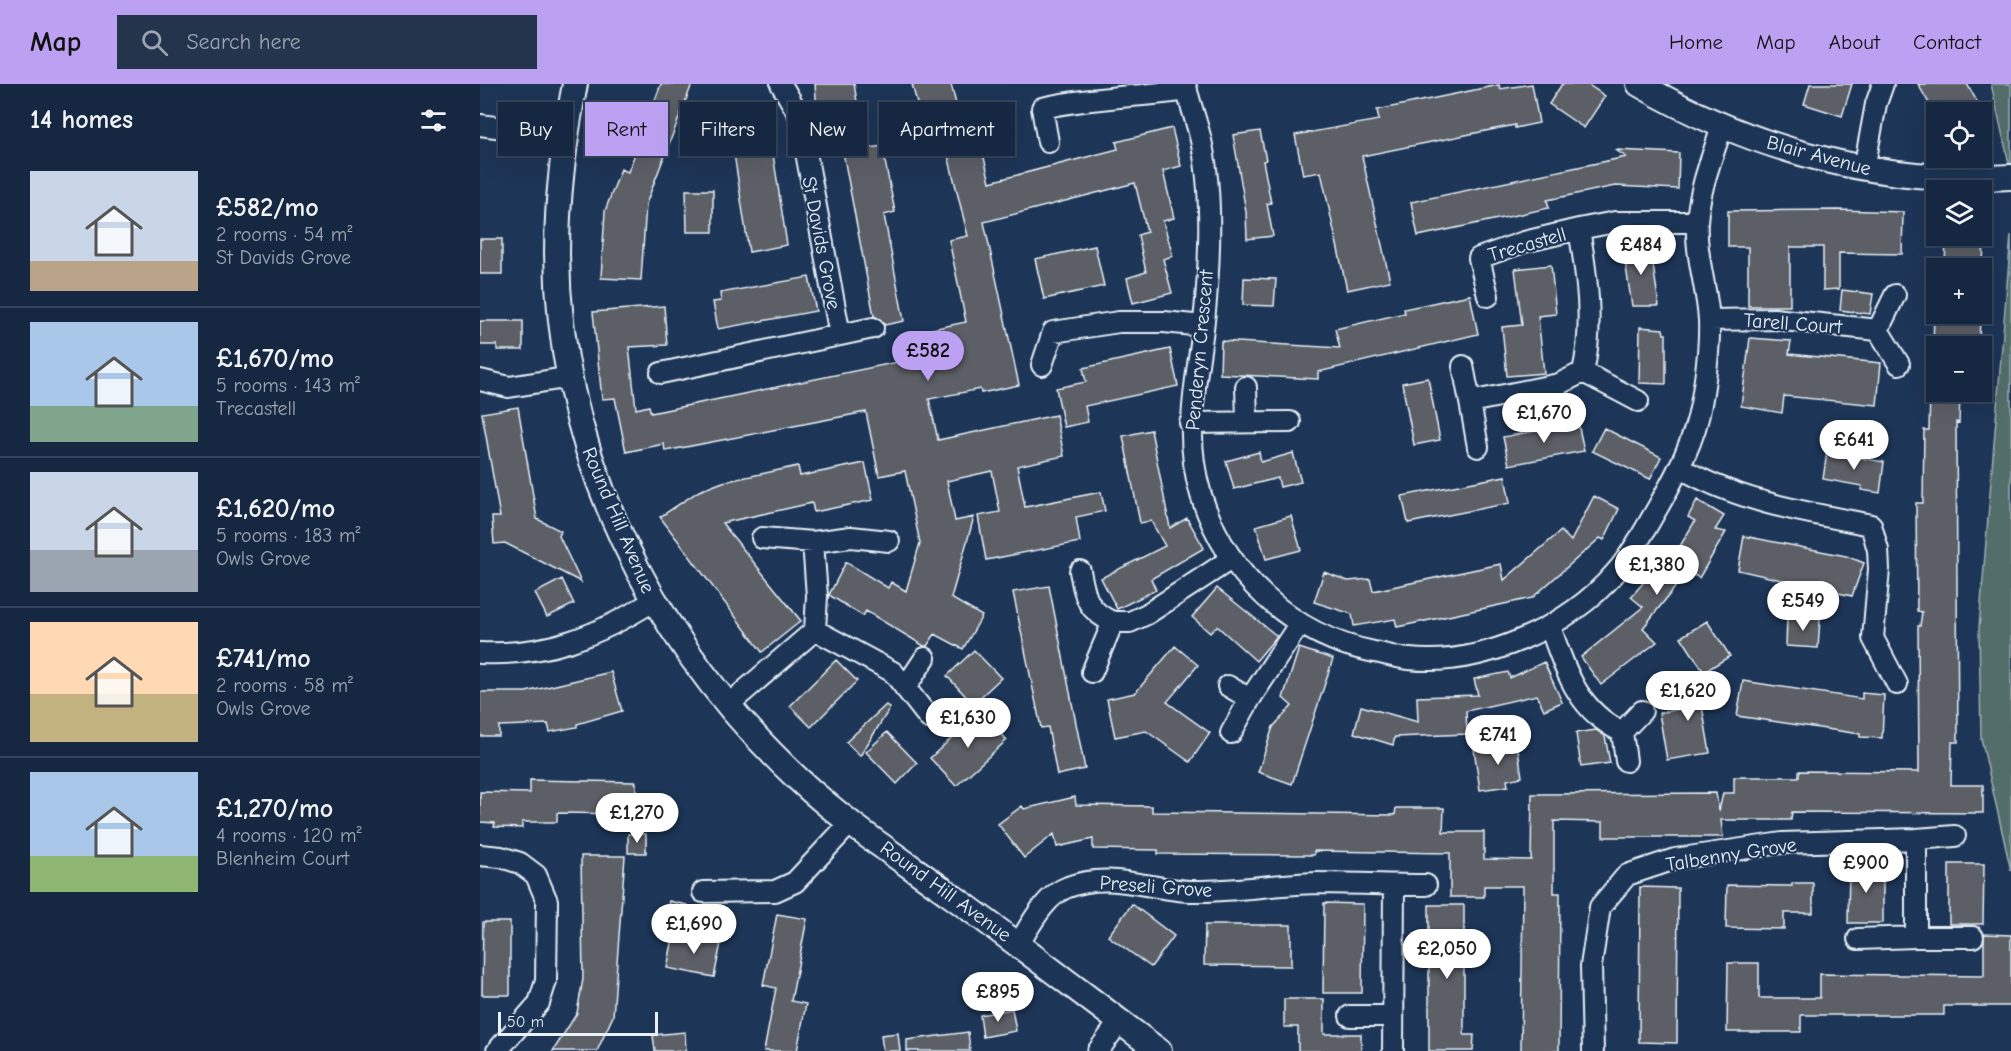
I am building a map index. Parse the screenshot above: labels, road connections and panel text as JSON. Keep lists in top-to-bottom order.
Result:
{
  "streets": {
    "street": [
      "Blair Avenue",
      "St Davids Grove",
      "Trecastell",
      "Tarell Court",
      "Penderyn Crescent",
      "Round Hill Avenue",
      "Talbenny Grove",
      "Preseli Grove"
    ]
  },
  "crossings": [
    ["Blair Avenue", "Penderyn Crescent"],
    ["Trecastell", "Penderyn Crescent"],
    ["Tarell Court", "Penderyn Crescent"],
    ["Round Hill Avenue", "Preseli Grove"]
  ],
  "scale_bar": "50 m",
  "page": {
    "header": "Map",
    "search": "Search here",
    "nav": [
      "Home",
      "Map",
      "About",
      "Contact"
    ],
    "heading": "14 homes",
    "map_buttons": ["+", "−"],
    "chip": [
      "Buy",
      "Rent",
      "Filters",
      "New",
      "Apartment"
    ],
    "list": [
      {
        "name": "£582/mo",
        "note": "2 rooms · 54 m² · St Davids Grove"
      },
      {
        "name": "£1,670/mo",
        "note": "5 rooms · 143 m² · Trecastell"
      },
      {
        "name": "£1,620/mo",
        "note": "5 rooms · 183 m² · Owls Grove"
      },
      {
        "name": "£741/mo",
        "note": "2 rooms · 58 m² · Owls Grove"
      },
      {
        "name": "£1,270/mo",
        "note": "4 rooms · 120 m² · Blenheim Court"
      }
    ],
    "price": [
      "£484",
      "£582",
      "£1,670",
      "£641",
      "£1,380",
      "£549",
      "£1,620",
      "£1,630",
      "£741",
      "£1,270",
      "£900",
      "£1,690",
      "£2,050",
      "£895"
    ],
    "scale": "50 m"
  }
}
